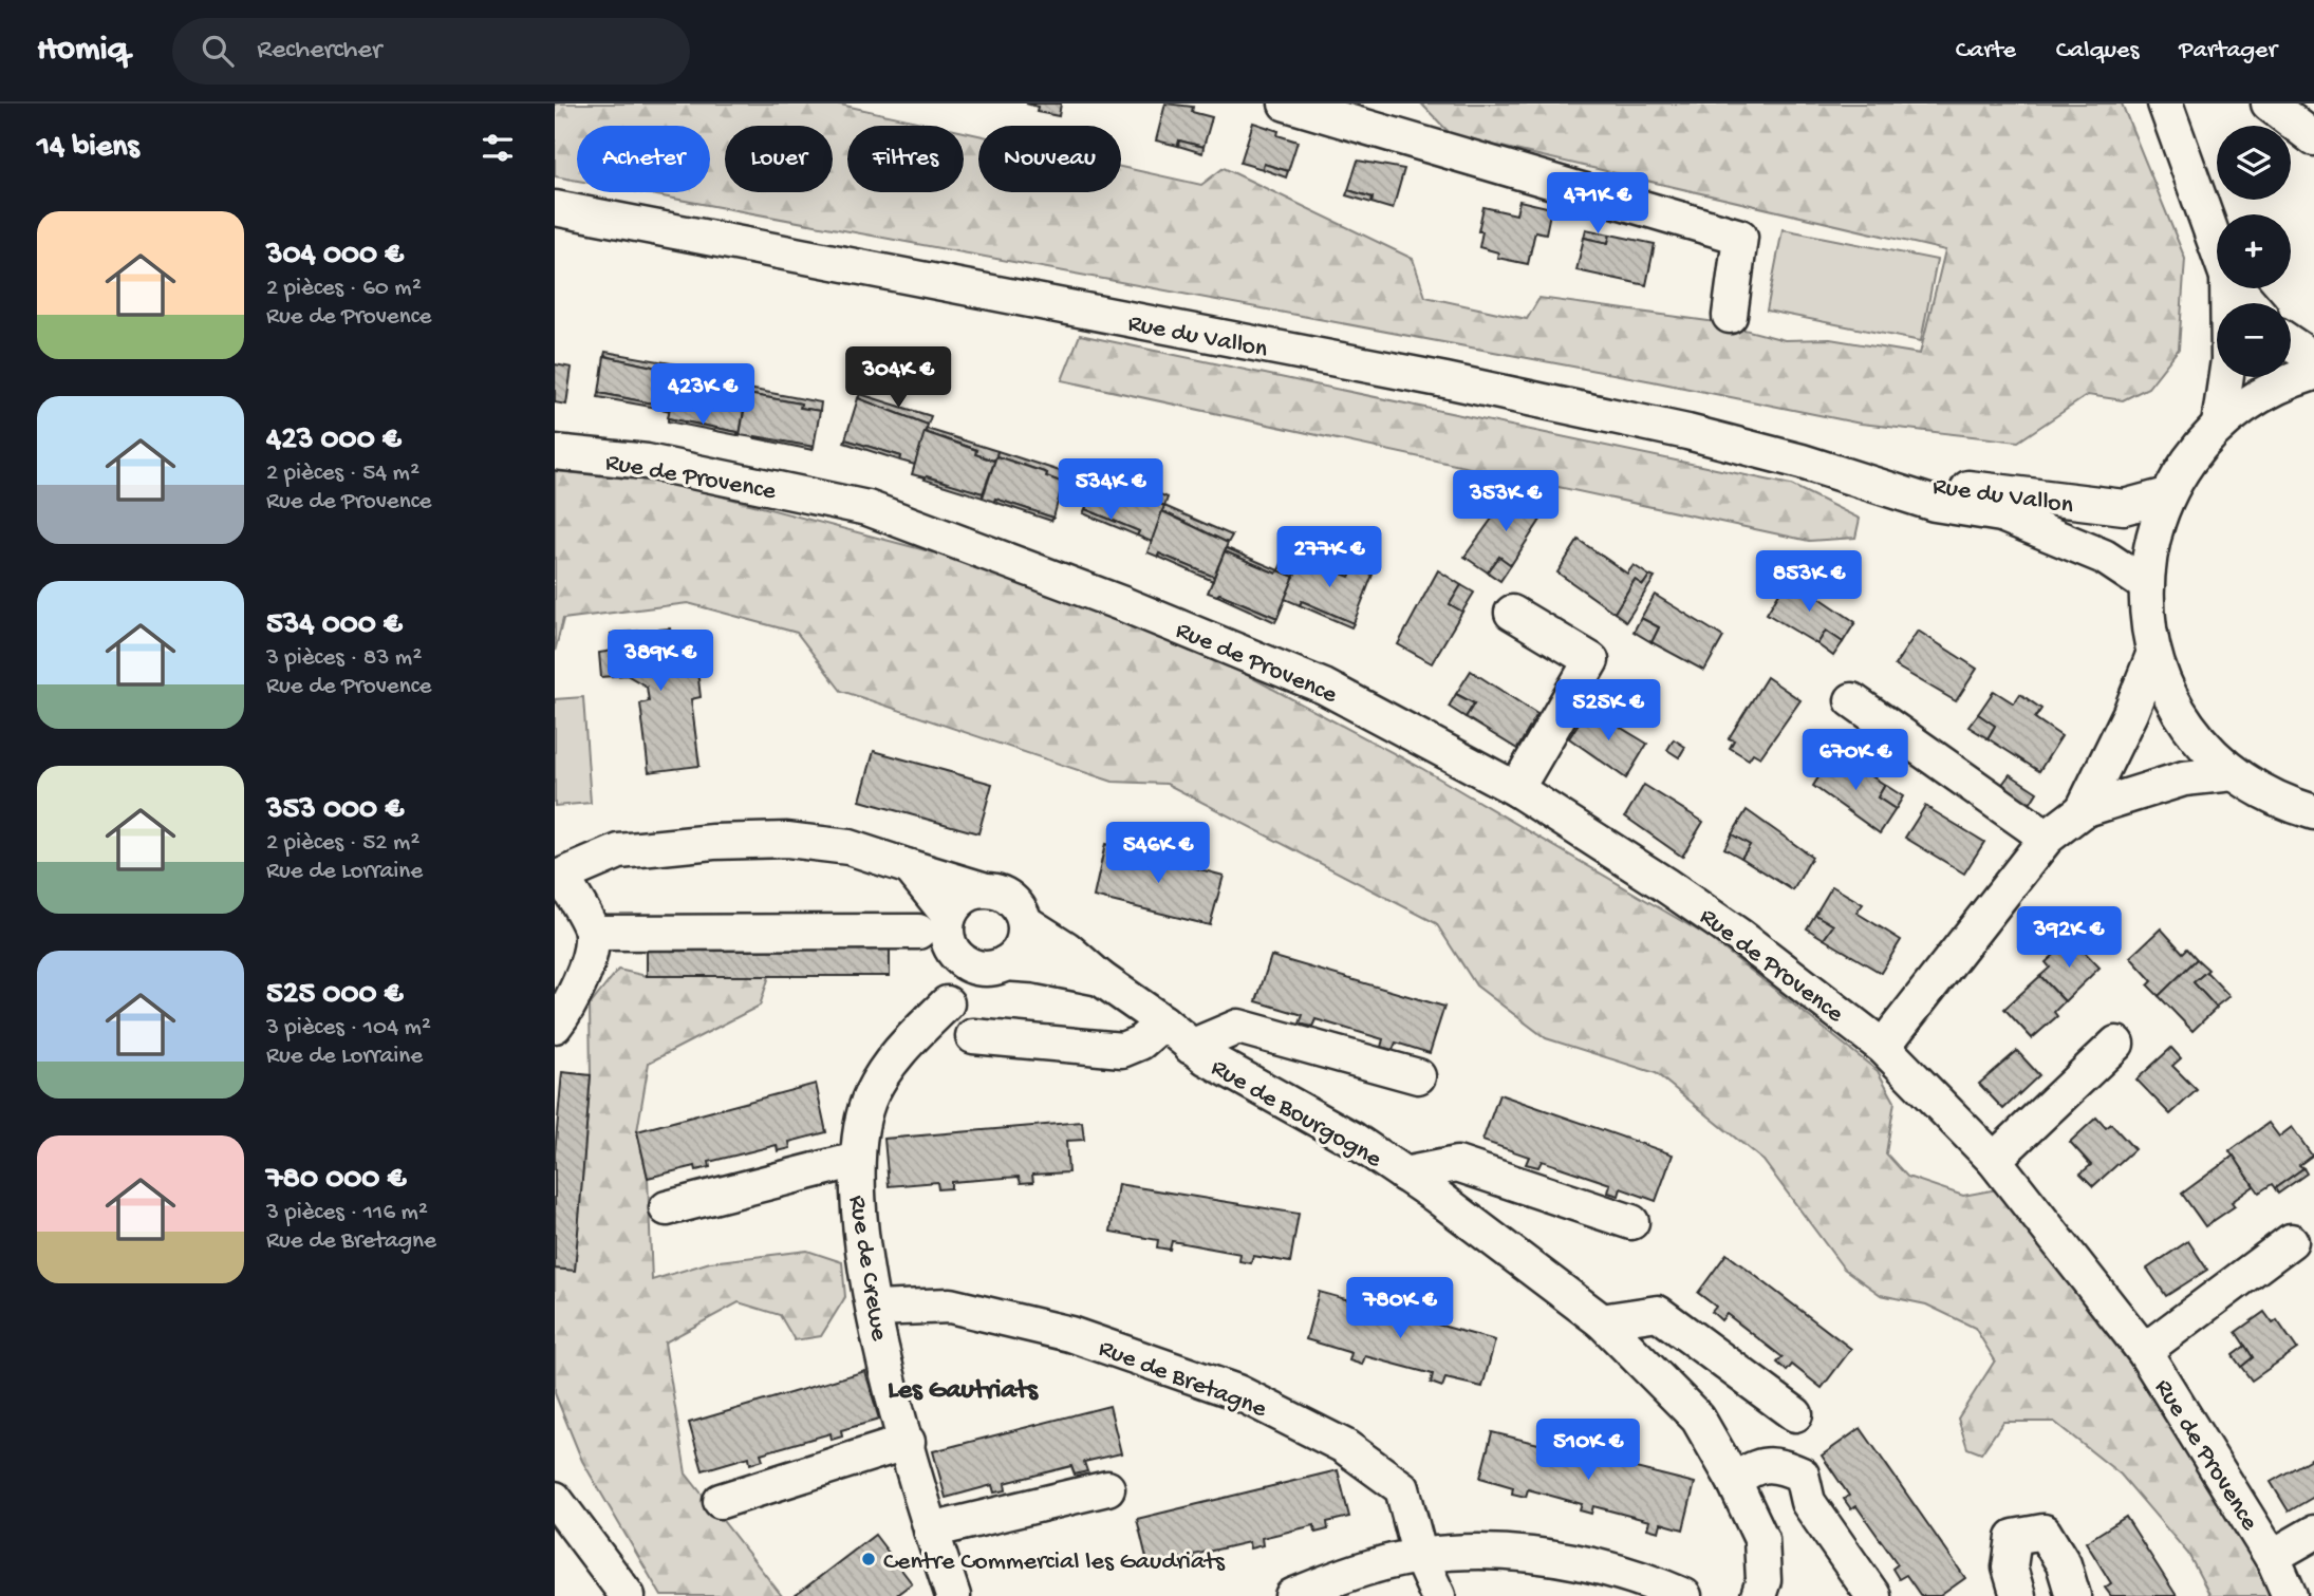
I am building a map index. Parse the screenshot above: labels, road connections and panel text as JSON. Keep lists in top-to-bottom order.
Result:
{
  "streets": {
    "street": [
      "Rue du Vallon",
      "Rue de Provence",
      "Rue de Bourgogne",
      "Rue de Crewe",
      "Rue de Bretagne"
    ]
  },
  "crossings": [
    ["Rue de Bourgogne", "Rue de Crewe"],
    ["Rue de Crewe", "Rue de Bretagne"]
  ],
  "districts": ["Les Gautriats"],
  "places": ["Centre Commercial les Gaudriats"],
  "page": {
    "header": "Homiq",
    "search": "Rechercher",
    "nav": ["Carte", "Calques", "Partager"],
    "heading": "14 biens",
    "map_buttons": ["+", "−"],
    "chip": [
      "Acheter",
      "Louer",
      "Filtres",
      "Nouveau"
    ],
    "price": [
      "471K €",
      "304K €",
      "423K €",
      "534K €",
      "353K €",
      "277K €",
      "853K €",
      "389K €",
      "525K €",
      "670K €",
      "546K €",
      "392K €",
      "780K €",
      "510K €"
    ],
    "list": [
      {
        "name": "304 000 €",
        "note": "2 pièces · 60 m² · Rue de Provence"
      },
      {
        "name": "423 000 €",
        "note": "2 pièces · 54 m² · Rue de Provence"
      },
      {
        "name": "534 000 €",
        "note": "3 pièces · 83 m² · Rue de Provence"
      },
      {
        "name": "353 000 €",
        "note": "2 pièces · 52 m² · Rue de Lorraine"
      },
      {
        "name": "525 000 €",
        "note": "3 pièces · 104 m² · Rue de Lorraine"
      },
      {
        "name": "780 000 €",
        "note": "3 pièces · 116 m² · Rue de Bretagne"
      }
    ]
  }
}
